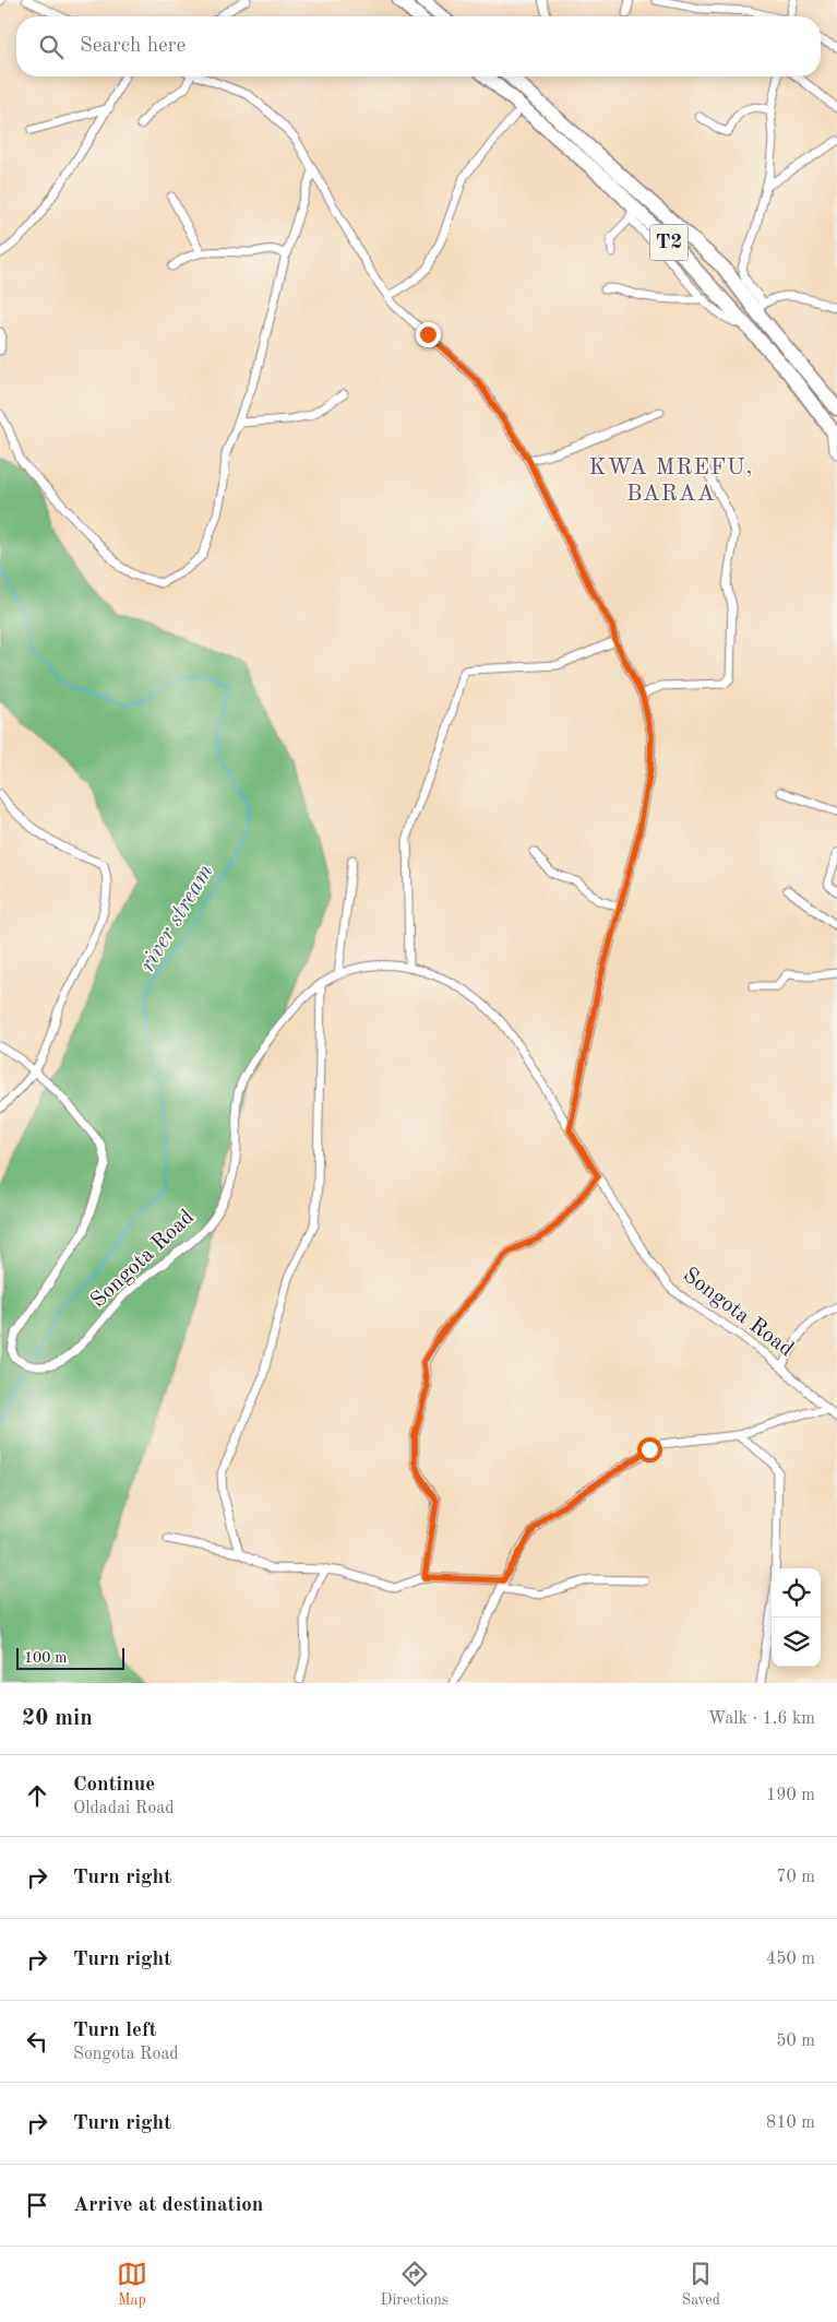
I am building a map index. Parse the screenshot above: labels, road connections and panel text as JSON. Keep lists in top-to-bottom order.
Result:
{
  "streets": {
    "highway": ["T2"],
    "street": ["Songota Road"]
  },
  "districts": ["KWA MREFU, BARAA"],
  "water": ["river stream"],
  "scale_bar": "100 m",
  "page": {
    "search": "Search here",
    "scale": "100 m",
    "heading": ["20 min", "Walk · 1.6 km"],
    "list": [
      ["Continue", "Oldadai Road", "190 m"],
      ["Turn right", "70 m"],
      ["Turn right", "450 m"],
      ["Turn left", "Songota Road", "50 m"],
      ["Turn right", "810 m"],
      "Arrive at destination"
    ],
    "nav": ["Map", "Directions", "Saved"]
  }
}
